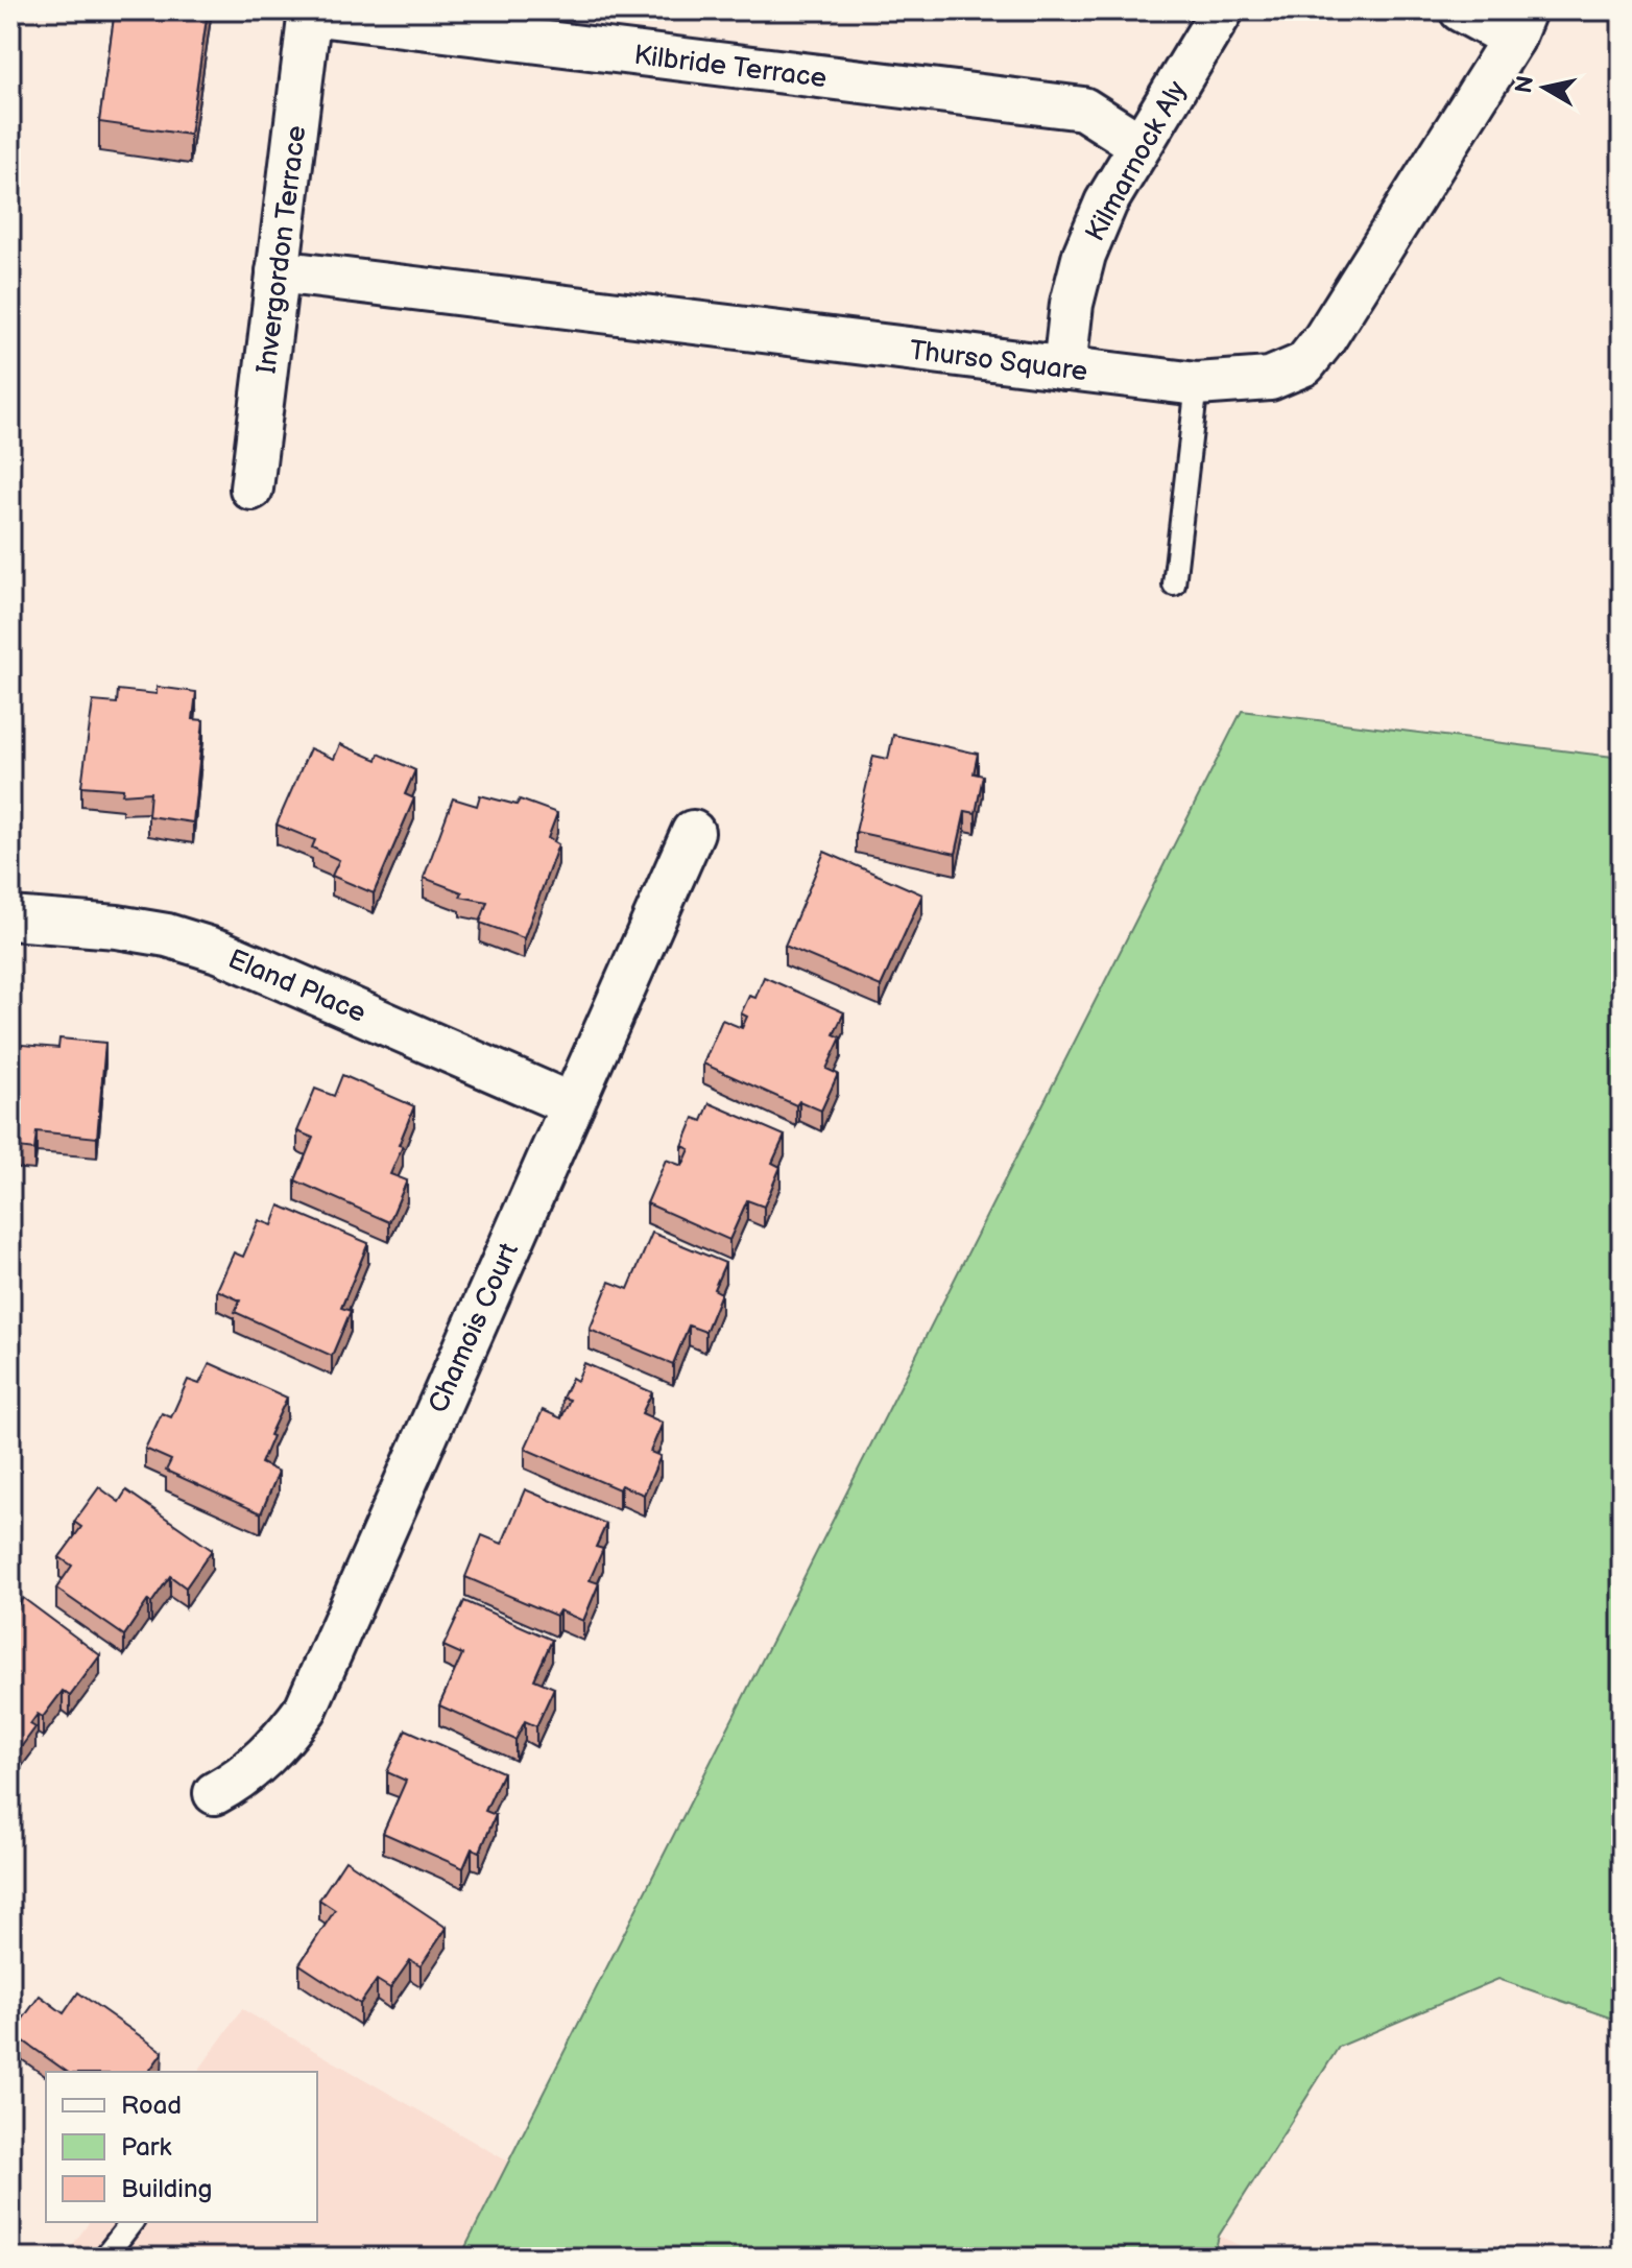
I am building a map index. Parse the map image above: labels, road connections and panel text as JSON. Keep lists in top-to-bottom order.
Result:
{
  "streets": {
    "street": [
      "Kilbride Terrace",
      "Kilmarnock Aly",
      "Invergordon Terrace",
      "Thurso Square",
      "Eland Place",
      "Chamois Court"
    ]
  },
  "crossings": [
    ["Kilbride Terrace", "Kilmarnock Aly"],
    ["Kilbride Terrace", "Invergordon Terrace"],
    ["Kilmarnock Aly", "Thurso Square"],
    ["Invergordon Terrace", "Thurso Square"],
    ["Eland Place", "Chamois Court"]
  ],
  "legend": ["Road", "Park", "Building"],
  "north": "left"
}
